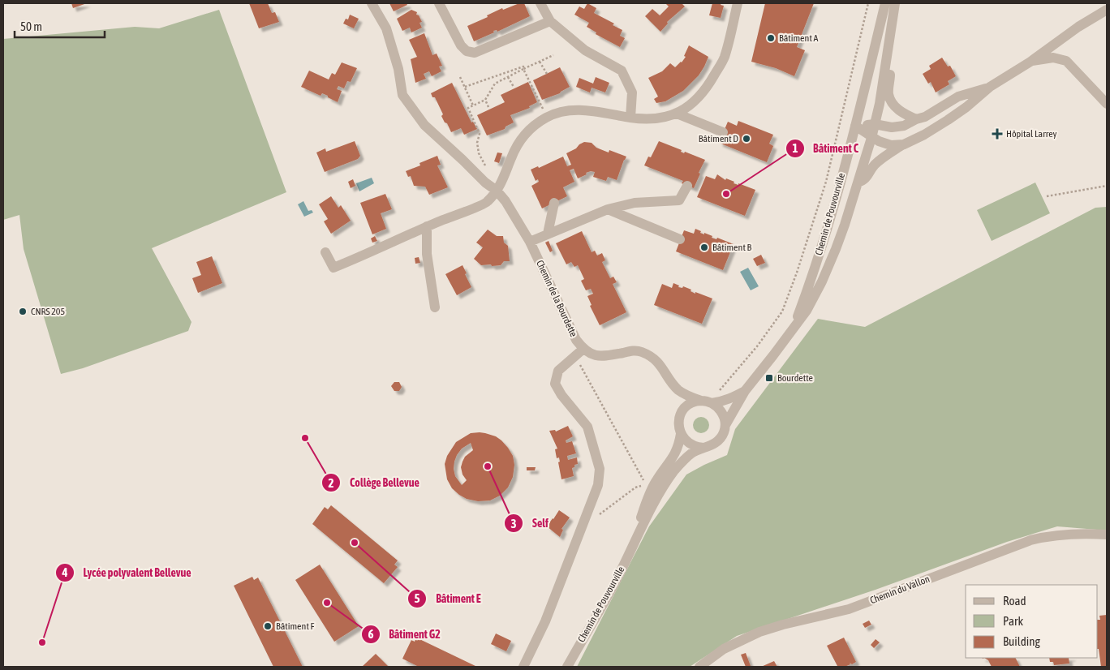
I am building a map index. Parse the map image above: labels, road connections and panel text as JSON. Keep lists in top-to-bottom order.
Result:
{
  "streets": {
    "street": ["Chemin de Pouvourville", "Chemin de la Bourdette", "Chemin du Vallon"]
  },
  "places": {
    "other": [
      "Bâtiment A",
      "Bâtiment D",
      "Bâtiment C",
      "Bâtiment B",
      "CNRS 205",
      "Collège Bellevue",
      "Self",
      "Bâtiment E",
      "Bâtiment G2",
      "Bâtiment F",
      "Lycée polyvalent Bellevue"
    ],
    "health": ["Hôpital Larrey"],
    "transit": ["Bourdette"]
  },
  "legend": ["Road", "Park", "Building"],
  "scale_bar": "50 m"
}
